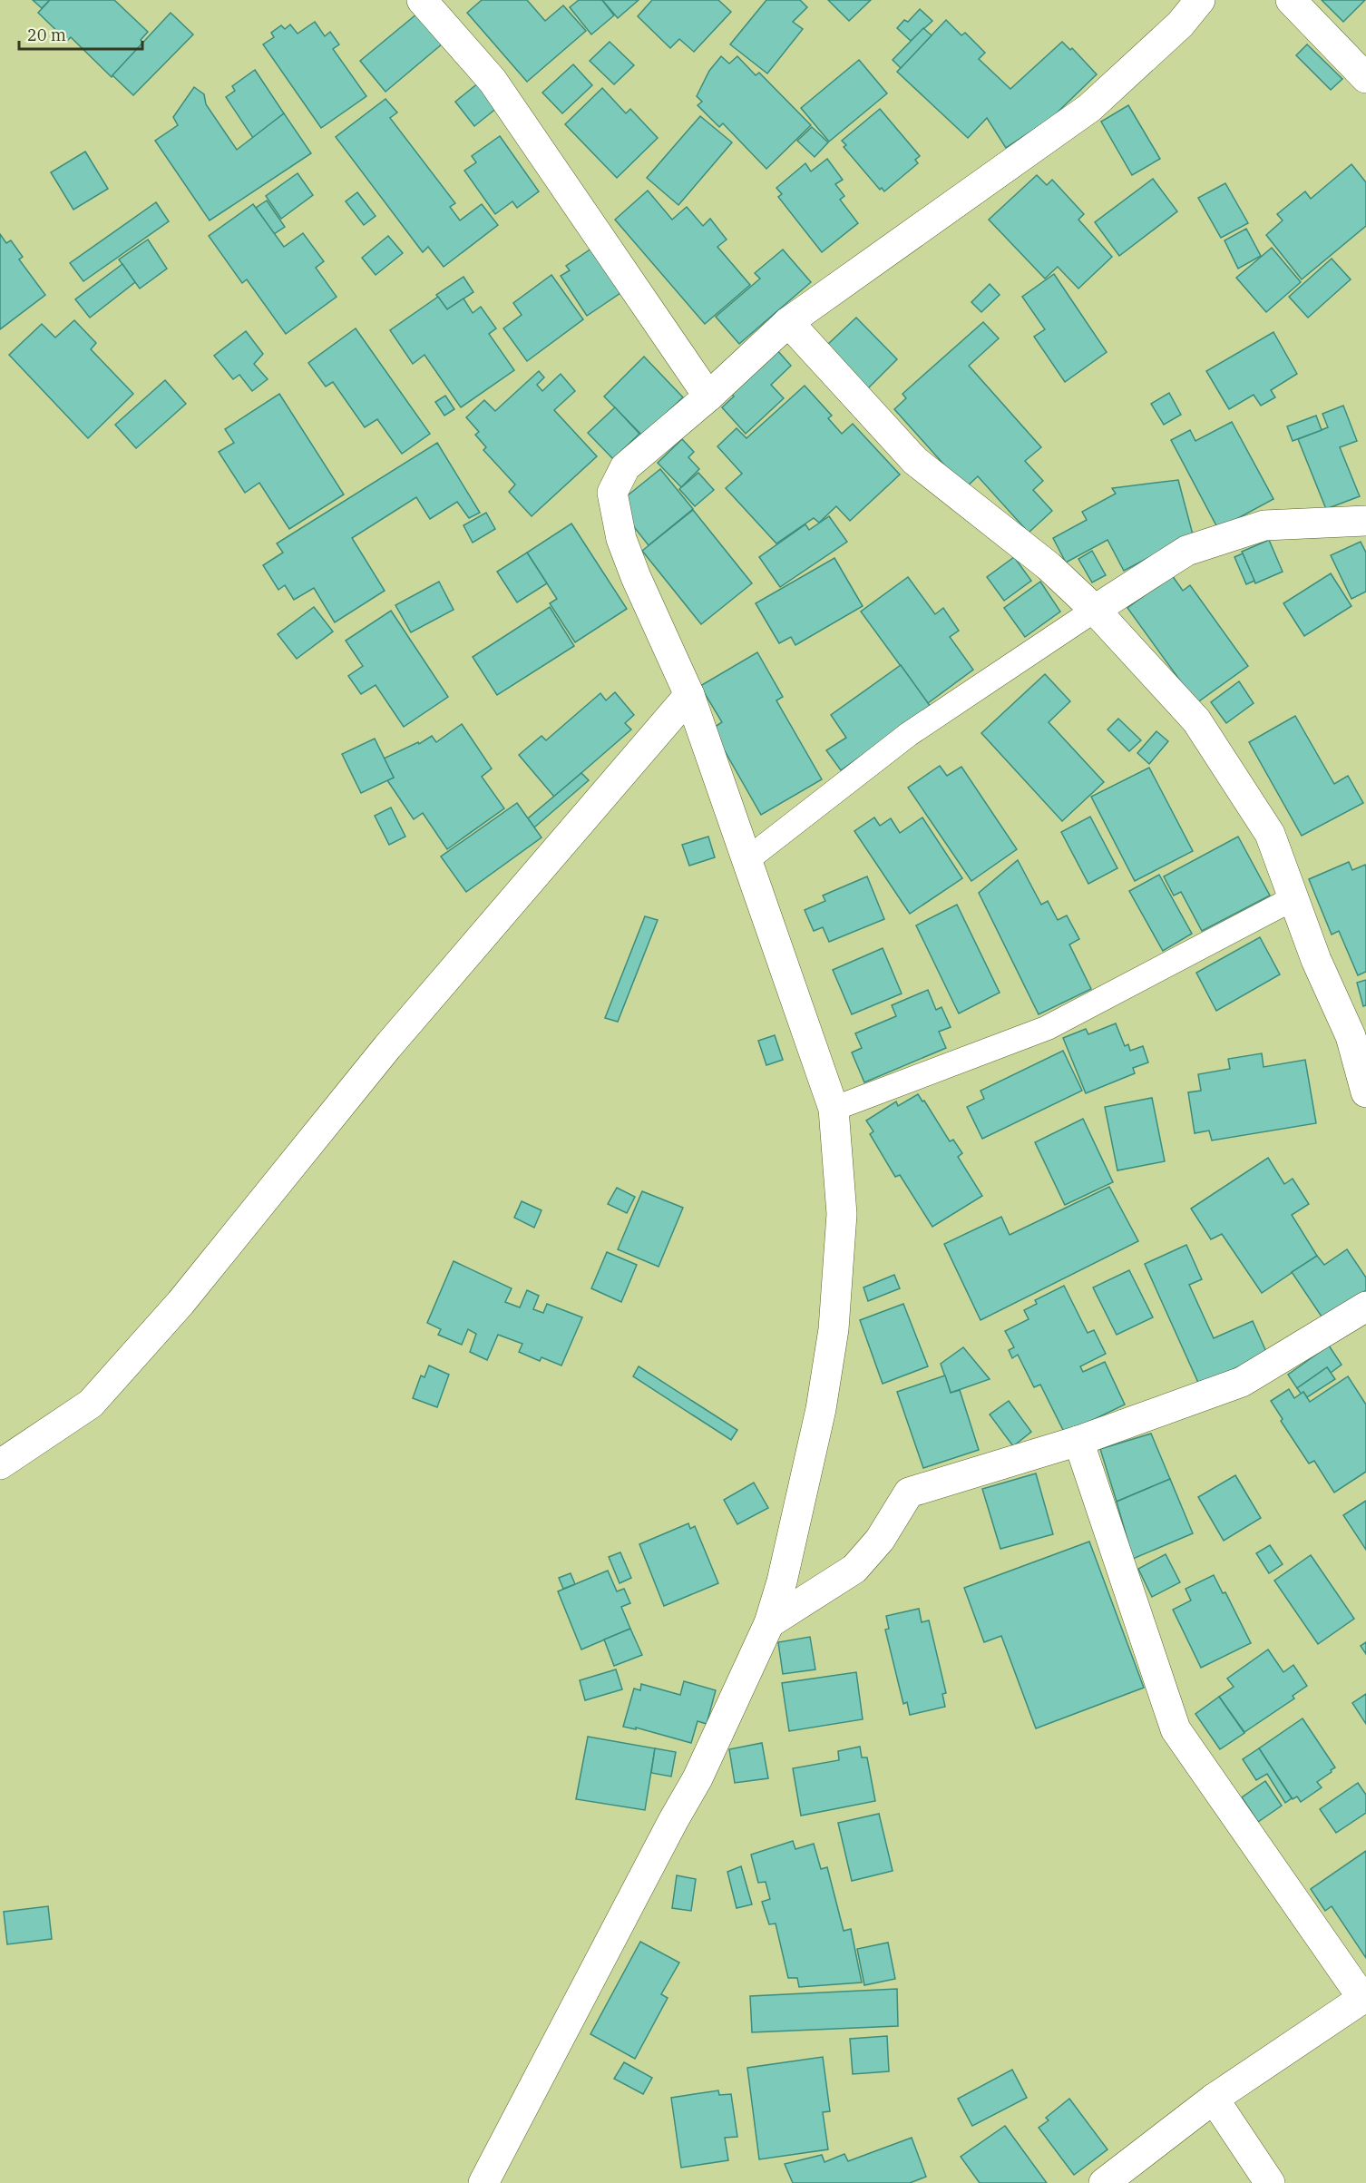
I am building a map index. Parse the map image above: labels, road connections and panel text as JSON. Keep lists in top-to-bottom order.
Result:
{
  "scale_bar": "20 m"
}
